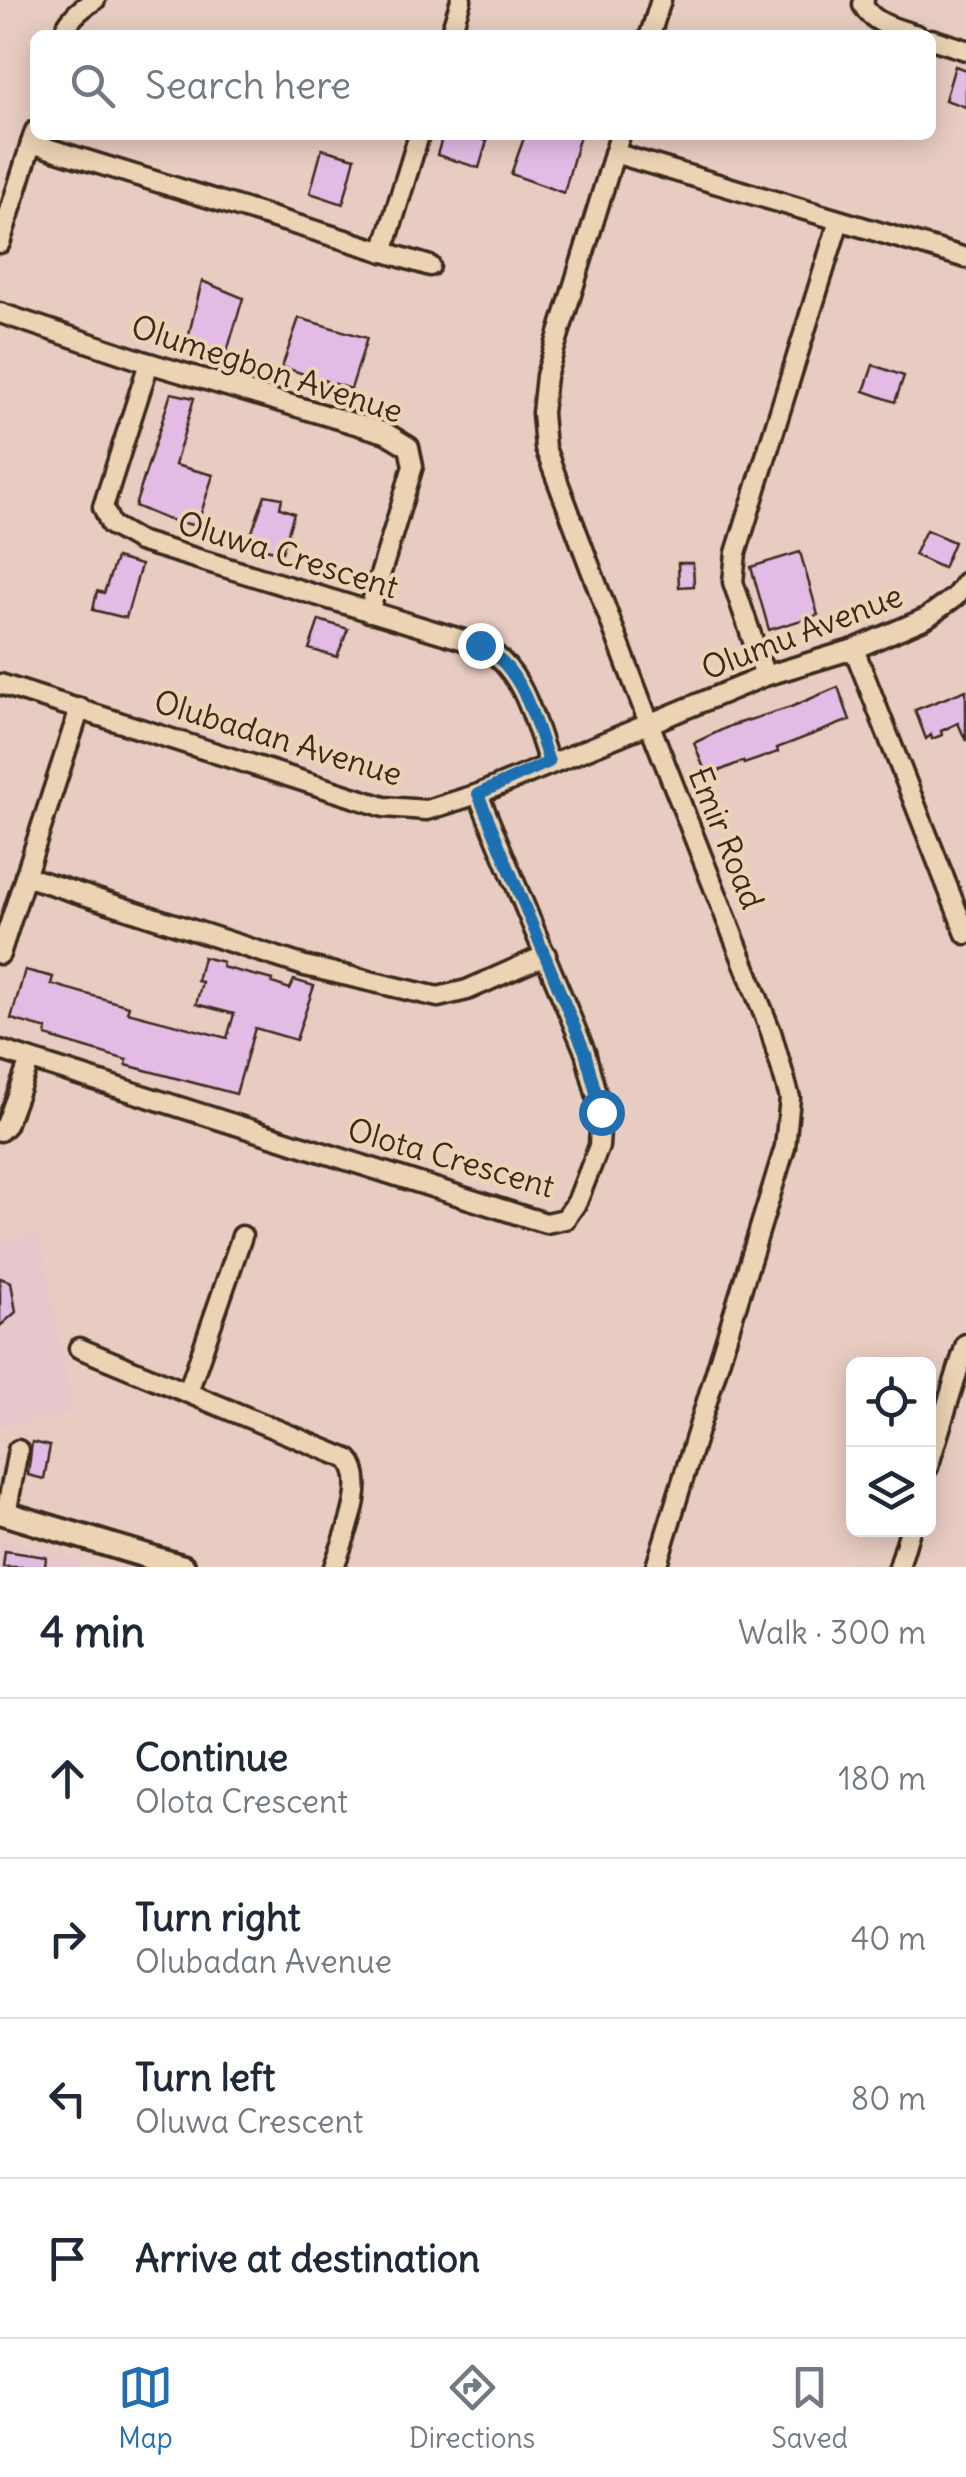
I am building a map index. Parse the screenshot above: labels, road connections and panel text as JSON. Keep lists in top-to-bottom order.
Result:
{
  "streets": {
    "street": [
      "Olumegbon Avenue",
      "Oluwa Crescent",
      "Olumu Avenue",
      "Olubadan Avenue",
      "Emir Road",
      "Olota Crescent"
    ]
  },
  "crossings": [
    ["Olumegbon Avenue", "Oluwa Crescent"],
    ["Oluwa Crescent", "Olubadan Avenue"],
    ["Olumu Avenue", "Olubadan Avenue"],
    ["Olumu Avenue", "Emir Road"],
    ["Olubadan Avenue", "Emir Road"],
    ["Olubadan Avenue", "Olota Crescent"]
  ],
  "page": {
    "search": "Search here",
    "heading": ["4 min", "Walk · 300 m"],
    "list": [
      ["Continue", "Olota Crescent", "180 m"],
      ["Turn right", "Olubadan Avenue", "40 m"],
      ["Turn left", "Oluwa Crescent", "80 m"],
      "Arrive at destination"
    ],
    "nav": ["Map", "Directions", "Saved"]
  }
}
